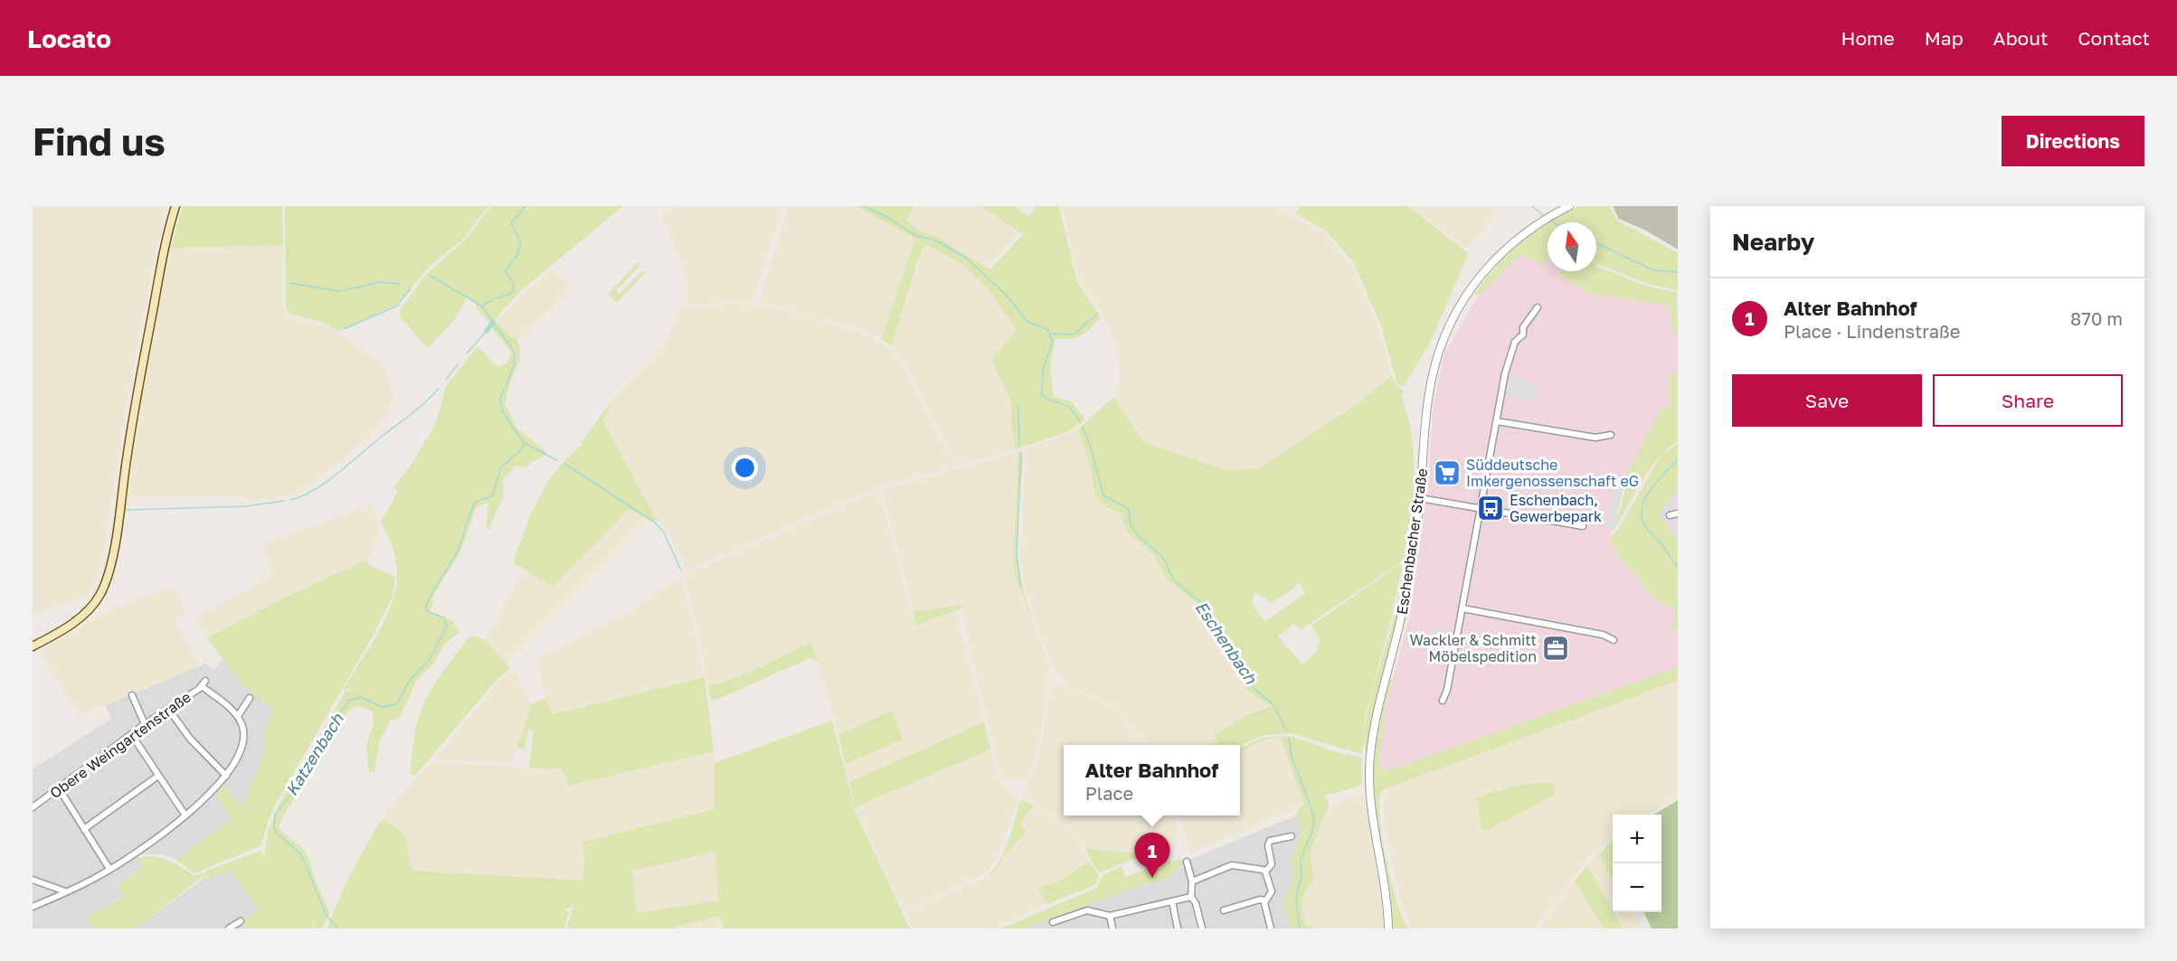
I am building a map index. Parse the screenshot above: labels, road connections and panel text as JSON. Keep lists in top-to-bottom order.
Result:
{
  "streets": {
    "street": ["Eschenbacher Straße", "Obere Weingartenstraße"]
  },
  "water": ["Eschenbach", "Katzenbach"],
  "places": {
    "supermarket": ["Süddeutsche Imkergenossenschaft eG"],
    "bus stop": ["Eschenbach, Gewerbepark"],
    "office": ["Wackler & Schmitt Möbelspedition"]
  },
  "north": "top",
  "page": {
    "header": "Locato",
    "nav": [
      "Home",
      "Map",
      "About",
      "Contact"
    ],
    "buttons": [
      "Directions",
      ["Save", "Share"]
    ],
    "title": "Find us",
    "heading": "Nearby",
    "list": [
      {
        "mark": "1",
        "name": "Alter Bahnhof",
        "note": "Place · Lindenstraße",
        "value": "870 m"
      }
    ],
    "popup": ["Alter Bahnhof", "Place"],
    "map_buttons": ["+", "−"],
    "pins": "1"
  }
}
